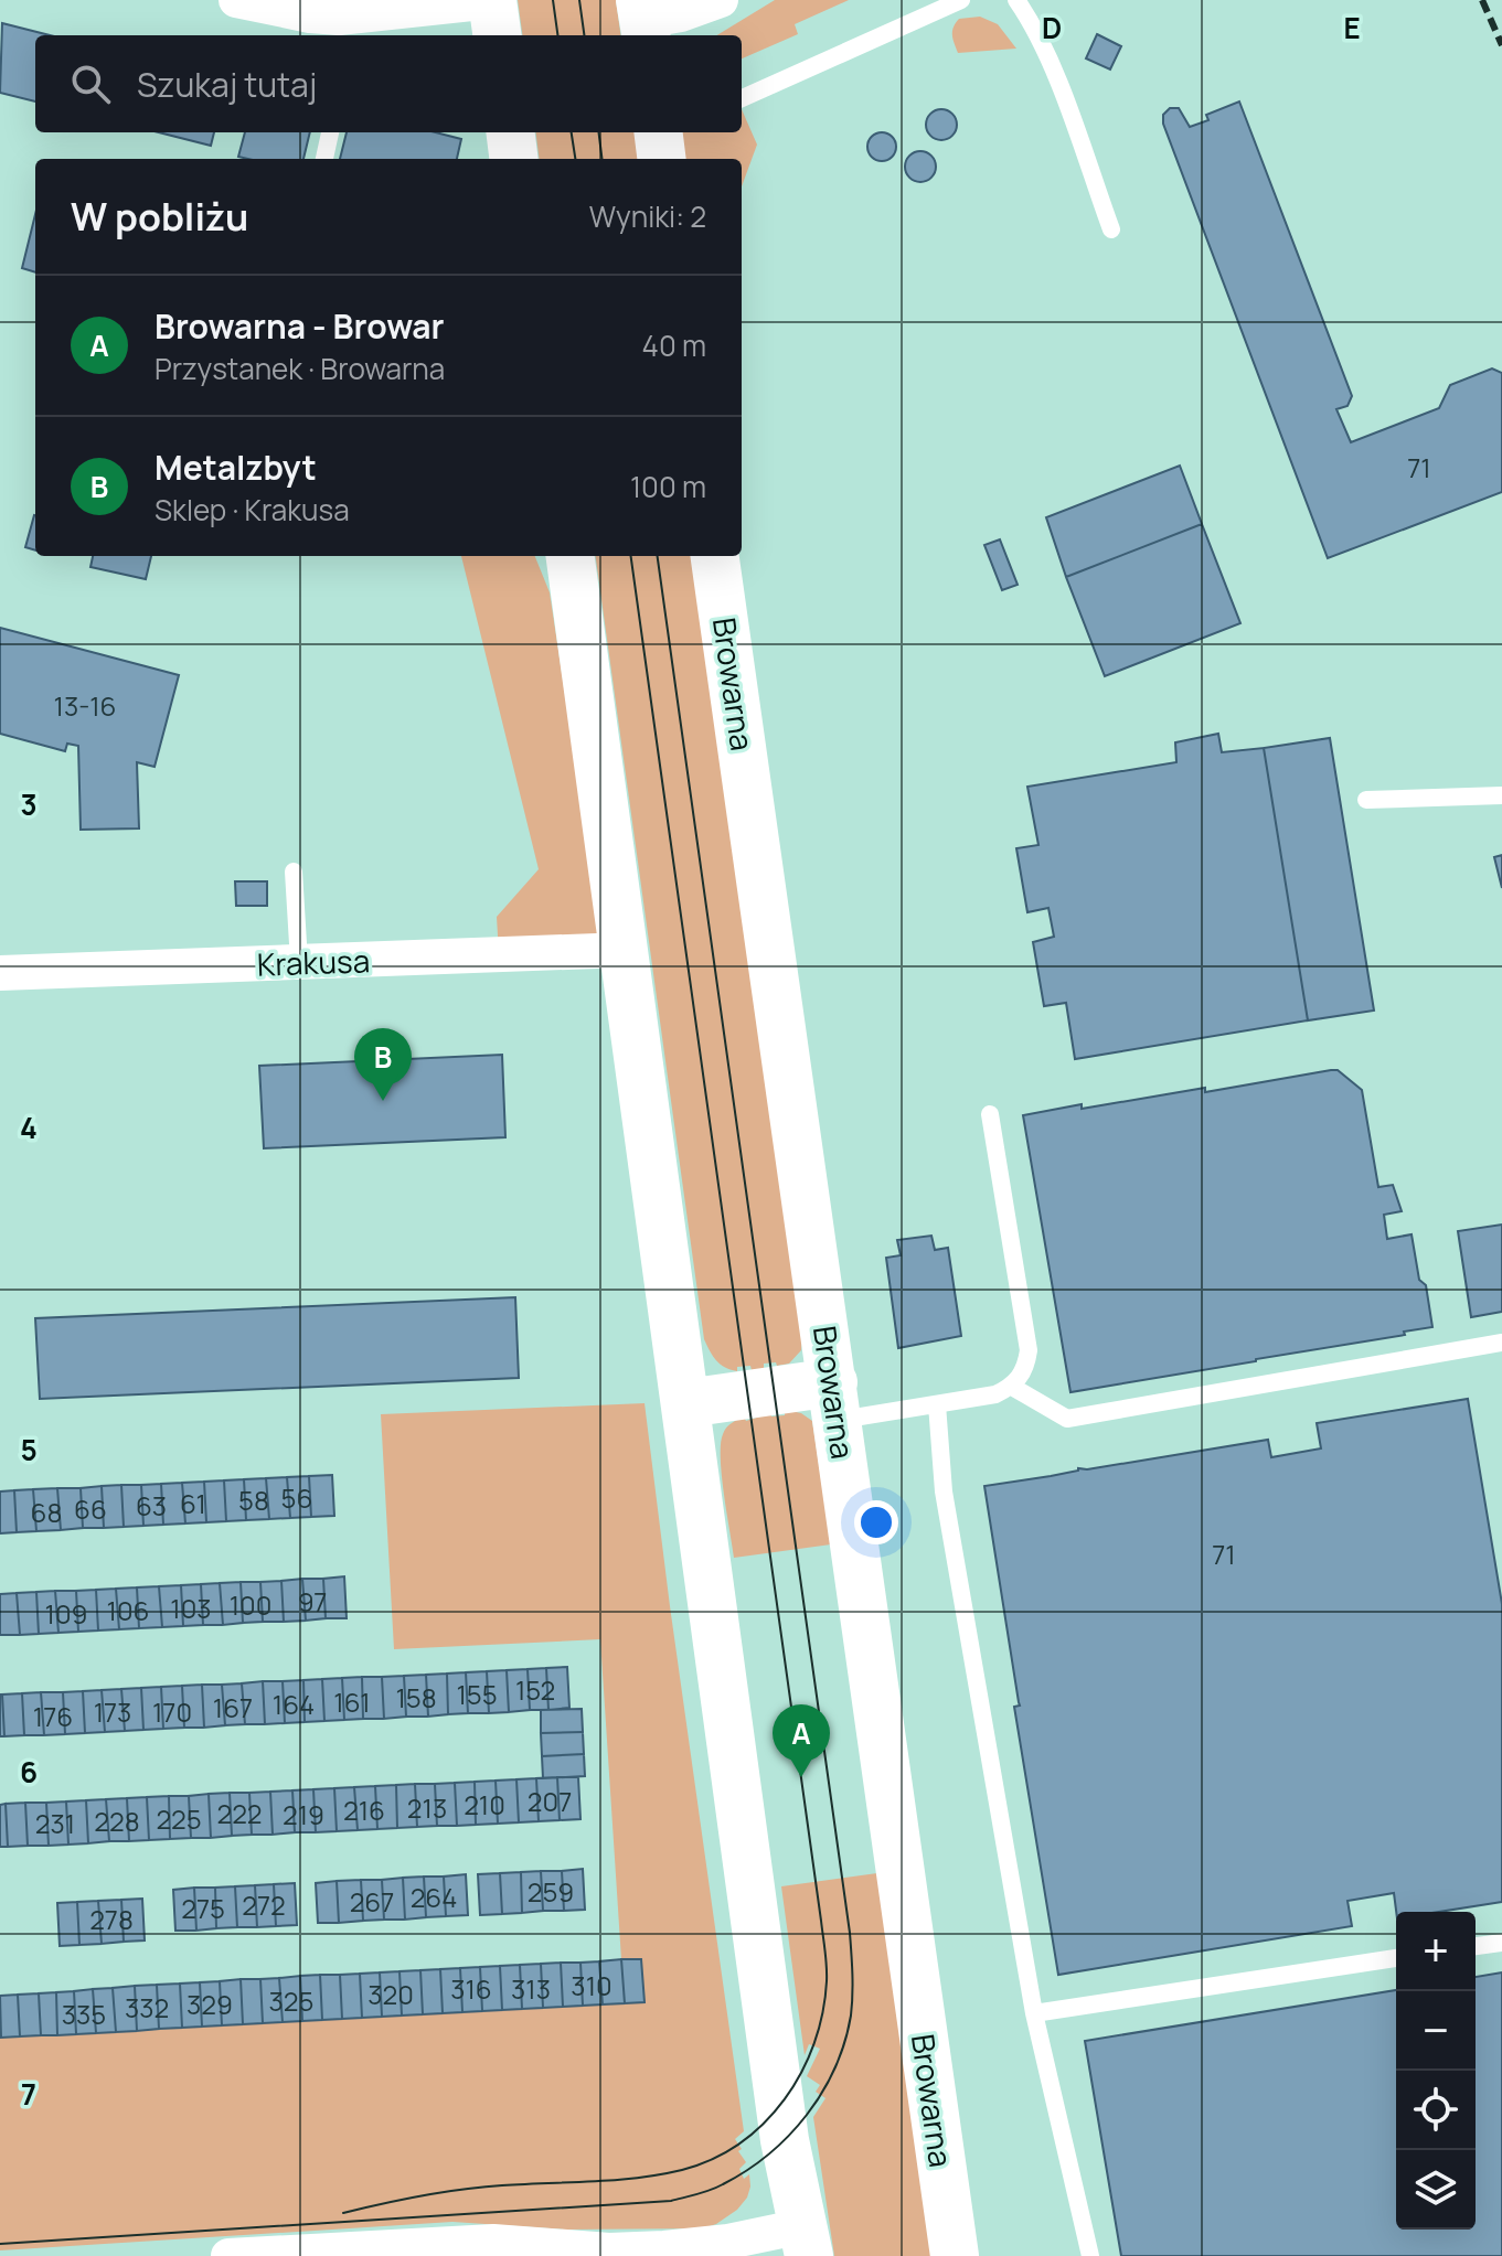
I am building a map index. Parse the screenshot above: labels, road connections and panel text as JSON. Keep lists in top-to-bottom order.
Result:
{
  "streets": {
    "main road": ["Browarna"],
    "street": ["Krakusa"]
  },
  "house_numbers": [
    "71",
    "13-16",
    "56",
    "58",
    "61",
    "63",
    "66",
    "68",
    "71",
    "97",
    "100",
    "103",
    "106",
    "109",
    "152",
    "155",
    "158",
    "161",
    "164",
    "167",
    "173",
    "170",
    "176",
    "207",
    "210",
    "213",
    "216",
    "222",
    "219",
    "225",
    "228",
    "231",
    "259",
    "264",
    "267",
    "272",
    "275",
    "278",
    "310",
    "316",
    "313",
    "320",
    "325",
    "329",
    "332",
    "335"
  ],
  "page": {
    "search": "Szukaj tutaj",
    "heading": ["W pobliżu", "Wyniki: 2"],
    "list": [
      {
        "mark": "A",
        "name": "Browarna - Browar",
        "note": "Przystanek · Browarna",
        "value": "40 m"
      },
      {
        "mark": "B",
        "name": "Metalzbyt",
        "note": "Sklep · Krakusa",
        "value": "100 m"
      }
    ],
    "pins": ["B", "A"],
    "map_buttons": ["+", "−"]
  },
  "grid": {
    "columns": ["D", "E"],
    "rows": [
      "3",
      "4",
      "5",
      "6",
      "7"
    ]
  }
}
